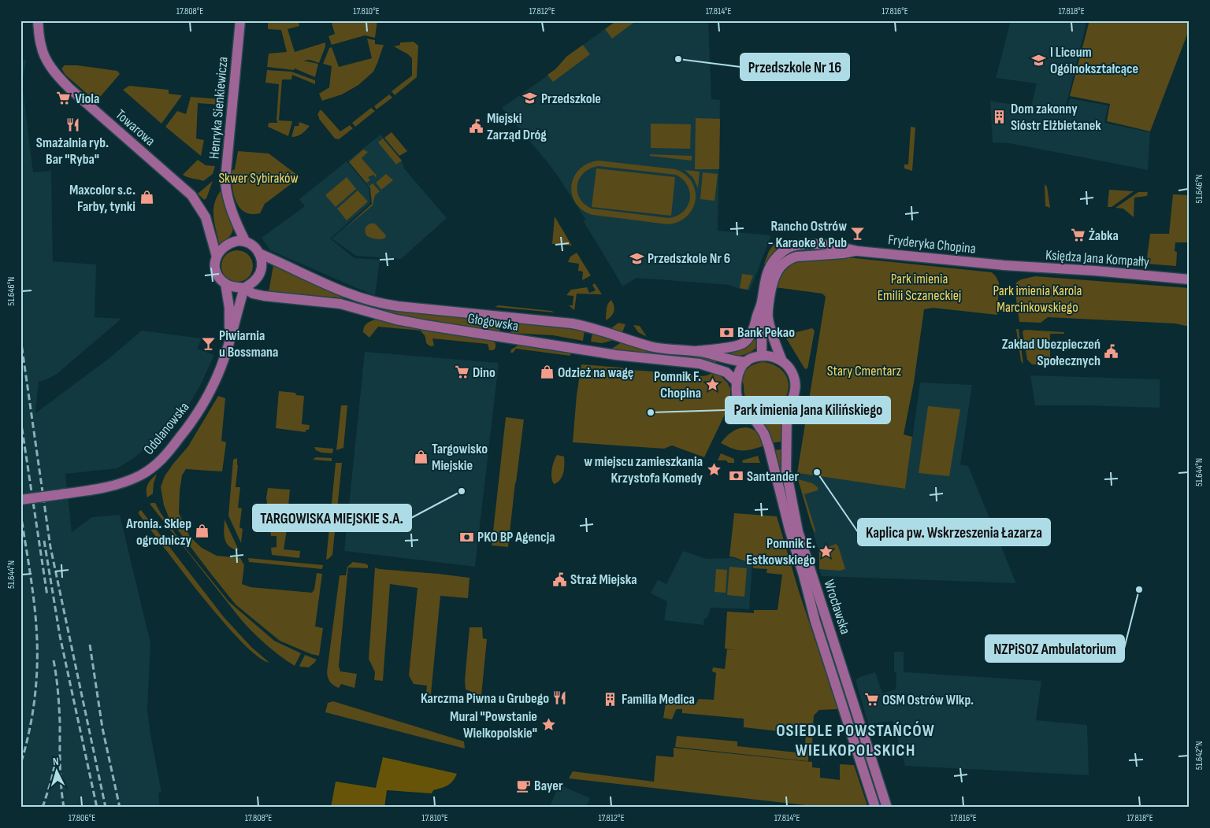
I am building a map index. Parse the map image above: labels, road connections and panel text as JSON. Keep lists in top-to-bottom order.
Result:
{
  "streets": {
    "main road": [
      "Henryka Sienkiewicza",
      "Towarowa",
      "Fryderyka Chopina",
      "Księdza Jana Kompałły",
      "Głogowska",
      "Odolanowska",
      "Wrocławska"
    ]
  },
  "crossings": [
    ["Henryka Sienkiewicza", "Towarowa"],
    ["Henryka Sienkiewicza", "Głogowska"],
    ["Henryka Sienkiewicza", "Odolanowska"],
    ["Towarowa", "Głogowska"],
    ["Towarowa", "Odolanowska"],
    ["Fryderyka Chopina", "Księdza Jana Kompałły"],
    ["Fryderyka Chopina", "Głogowska"],
    ["Fryderyka Chopina", "Wrocławska"],
    ["Głogowska", "Odolanowska"],
    ["Głogowska", "Wrocławska"]
  ],
  "districts": ["OSIEDLE POWSTAŃCÓW WIELKOPOLSKICH"],
  "parks": [
    "Skwer Sybiraków",
    "Park imienia Emilii Sczaneckiej",
    "Park imienia Karola Marcinkowskiego",
    "Stary Cmentarz"
  ],
  "places": {
    "other": [
      "Przedszkole Nr 16",
      "Park imienia Jana Kilińskiego",
      "Kaplica pw. Wskrzeszenia Łazarza",
      "TARGOWISKA MIEJSKIE S.A.",
      "NZPiSOZ Ambulatorium"
    ],
    "school or university": ["I Liceum Ogólnokształcące", "Przedszkole", "Przedszkole Nr 6"],
    "supermarket": [
      "Viola",
      "Żabka",
      "Dino",
      "OSM Ostrów Wlkp."
    ],
    "building": ["Dom zakonny Sióstr Elżbietanek", "Familia Medica"],
    "restaurant": ["Smażalnia ryb. Bar \"Ryba\"", "Karczma Piwna u Grubego"],
    "public building": ["Miejski Zarząd Dróg", "Zakład Ubezpieczeń Społecznych", "Straż Miejska"],
    "shop": [
      "Maxcolor s.c. Farby, tynki",
      "Odzież na wagę",
      "Targowisko Miejskie",
      "Aronia. Sklep ogrodniczy"
    ],
    "bar": ["Rancho Ostrów - Karaoke & Pub", "Piwiarnia u Bossmana"],
    "bank": ["Bank Pekao", "Santander", "PKO BP Agencja"],
    "place": [
      "Pomnik F. Chopina",
      "w miejscu zamieszkania Krzystofa Komedy",
      "Pomnik E. Estkowskiego",
      "Mural \"Powstanie Wielkopolskie\""
    ],
    "cafe": ["Bayer"]
  },
  "north": "top",
  "coordinates": [
    "17.808°E",
    "17.810°E",
    "17.812°E",
    "17.814°E",
    "17.816°E",
    "17.818°E",
    "51.646°N",
    "51.644°N",
    "51.642°N",
    "17.806°E"
  ]
}
